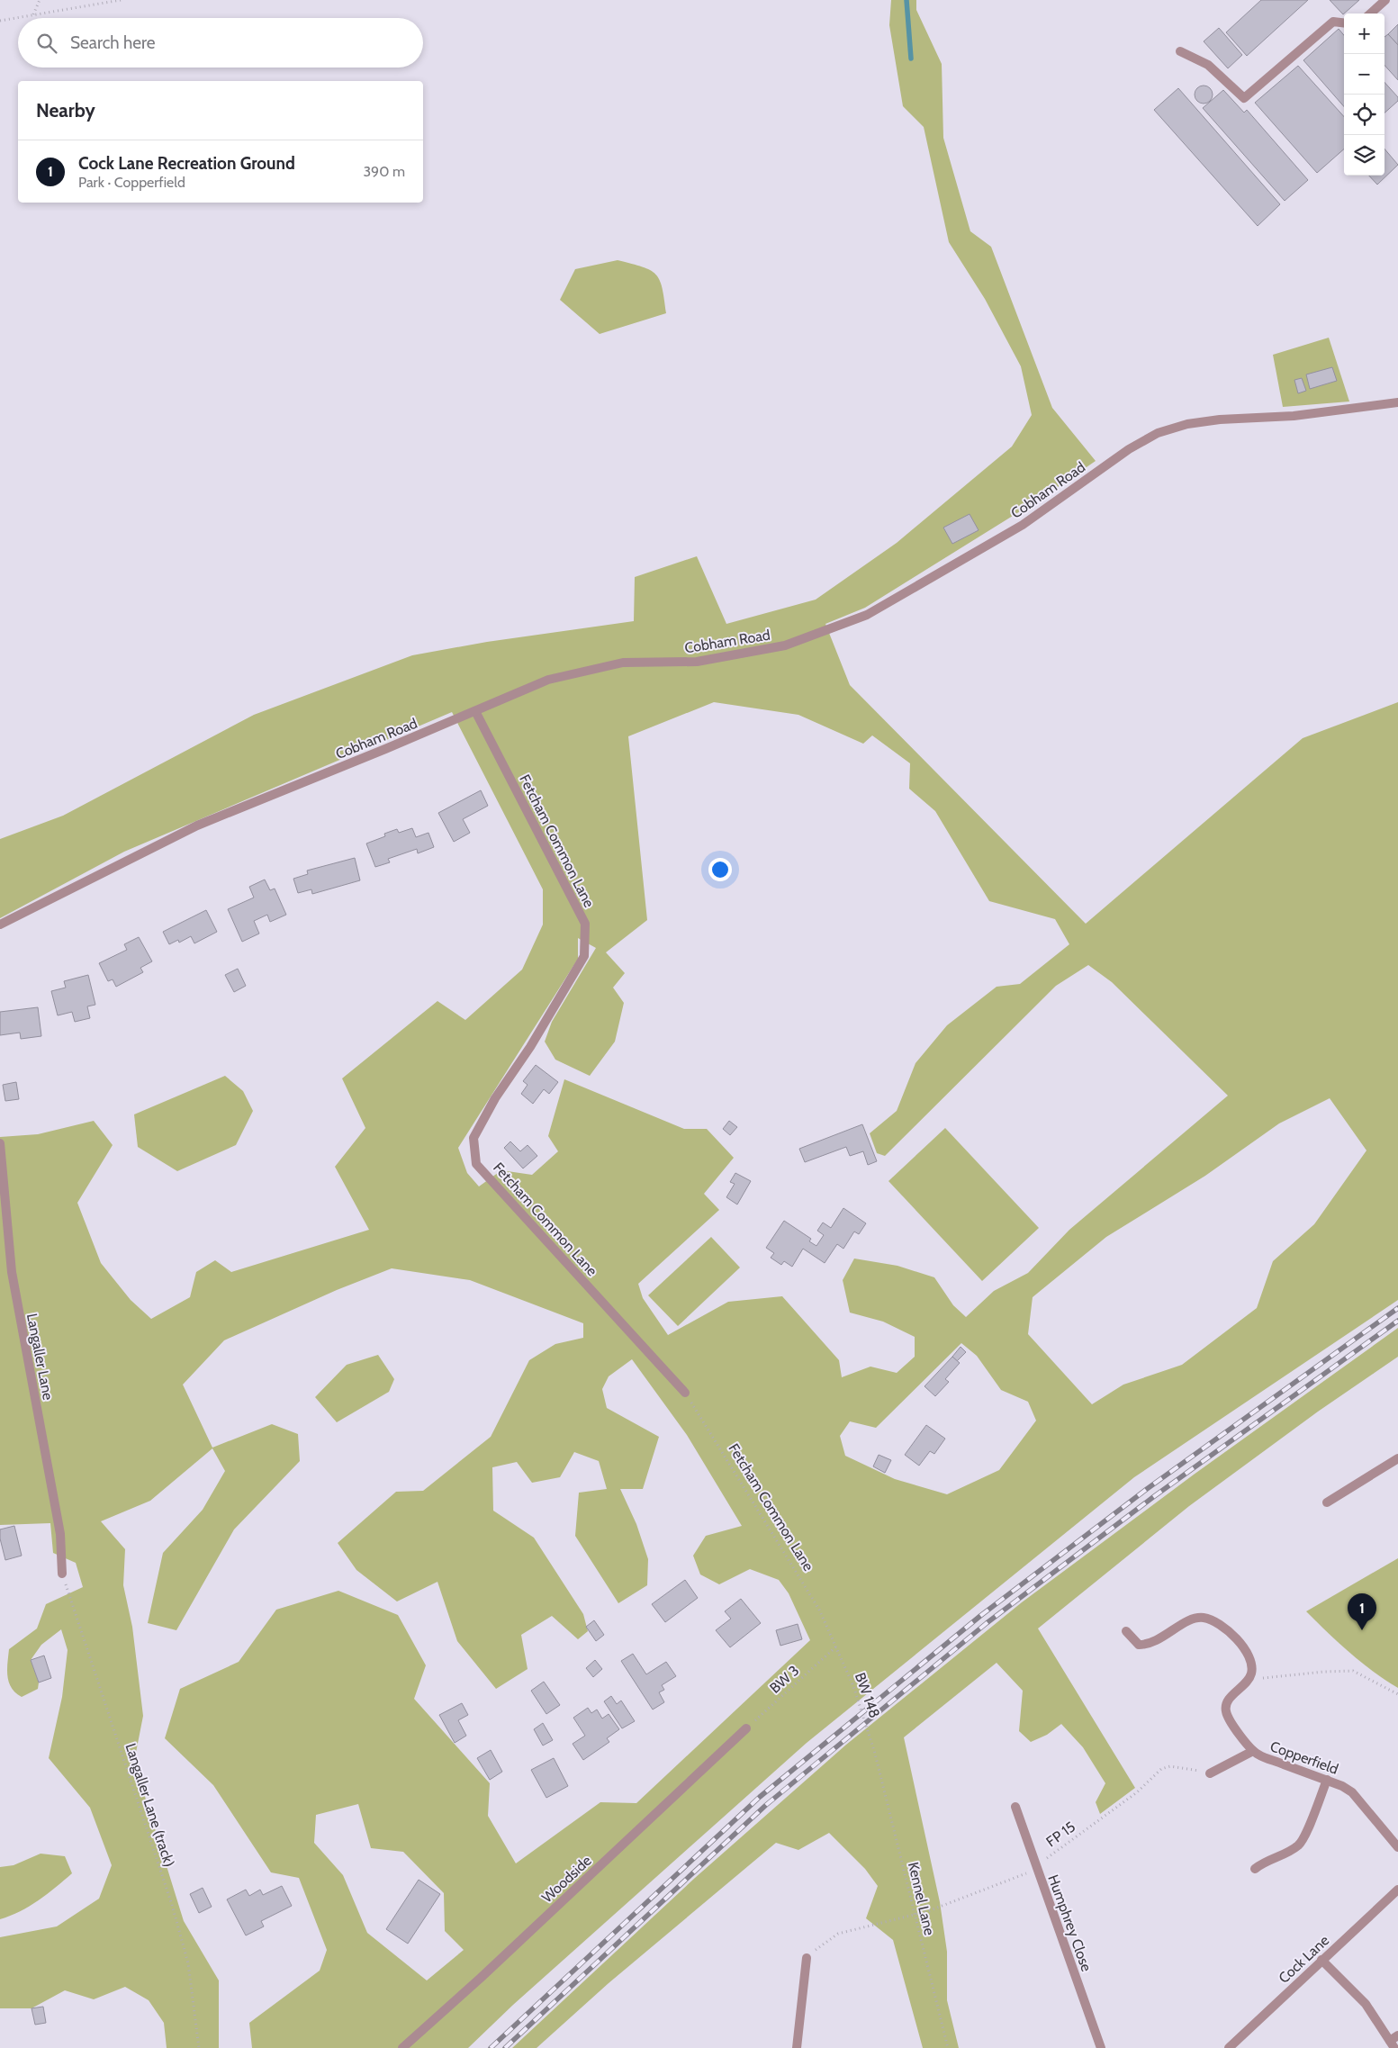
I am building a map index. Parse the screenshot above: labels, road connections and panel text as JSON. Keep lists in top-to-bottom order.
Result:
{
  "streets": {
    "street": [
      "Cobham Road",
      "Fetcham Common Lane",
      "Langaller Lane",
      "Copperfield",
      "Woodside",
      "Humphrey Close",
      "Cock Lane"
    ],
    "path": [
      "BW 3",
      "BW 148",
      "Langaller Lane (track)",
      "FP 15",
      "Kennel Lane"
    ]
  },
  "crossings": [
    ["Cobham Road", "Fetcham Common Lane"],
    ["Fetcham Common Lane", "BW 3"],
    ["Fetcham Common Lane", "BW 148"],
    ["Langaller Lane", "Langaller Lane (track)"],
    ["BW 3", "BW 148"],
    ["BW 3", "Woodside"],
    ["BW 148", "Kennel Lane"],
    ["FP 15", "Kennel Lane"],
    ["FP 15", "Humphrey Close"]
  ],
  "page": {
    "map_buttons": ["+", "−"],
    "search": "Search here",
    "heading": "Nearby",
    "list": [
      {
        "mark": "1",
        "name": "Cock Lane Recreation Ground",
        "note": "Park · Copperfield",
        "value": "390 m"
      }
    ],
    "pins": "1"
  }
}
